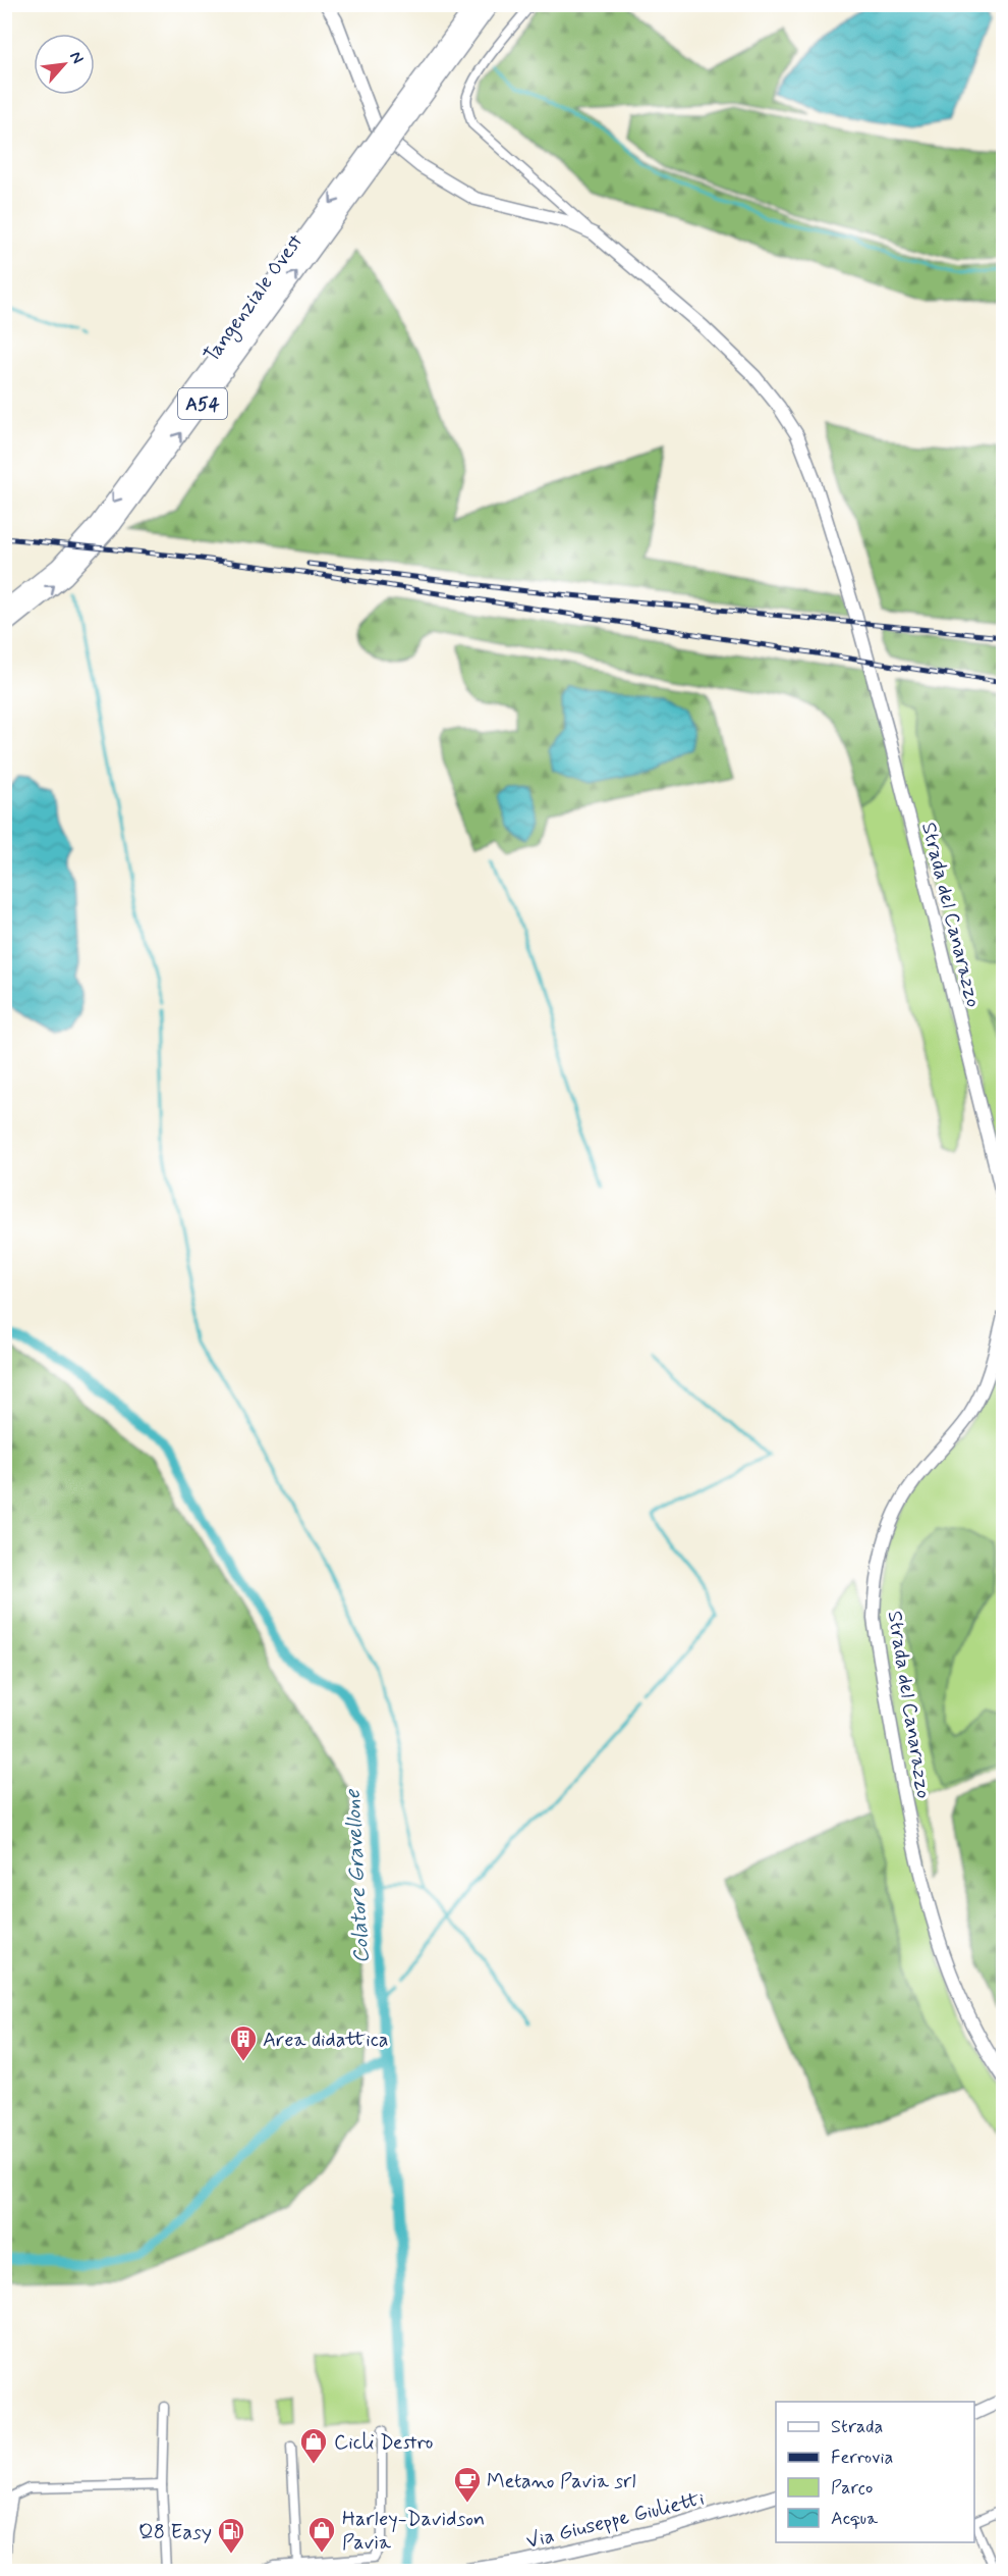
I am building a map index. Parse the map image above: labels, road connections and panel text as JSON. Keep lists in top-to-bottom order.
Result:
{
  "streets": {
    "highway": ["Tangenziale Ovest", "A54"],
    "street": ["Strada del Canarazzo", "Via Giuseppe Giulietti"]
  },
  "water": ["Colatore Gravellone"],
  "places": {
    "building": ["Area didattica"],
    "shop": ["Cicli Destro", "Harley-Davidson Pavia"],
    "cafe": ["Metano Pavia srl"],
    "fuel station": ["Q8 Easy"]
  },
  "legend": [
    "Strada",
    "Ferrovia",
    "Parco",
    "Acqua"
  ],
  "north": "top right"
}
